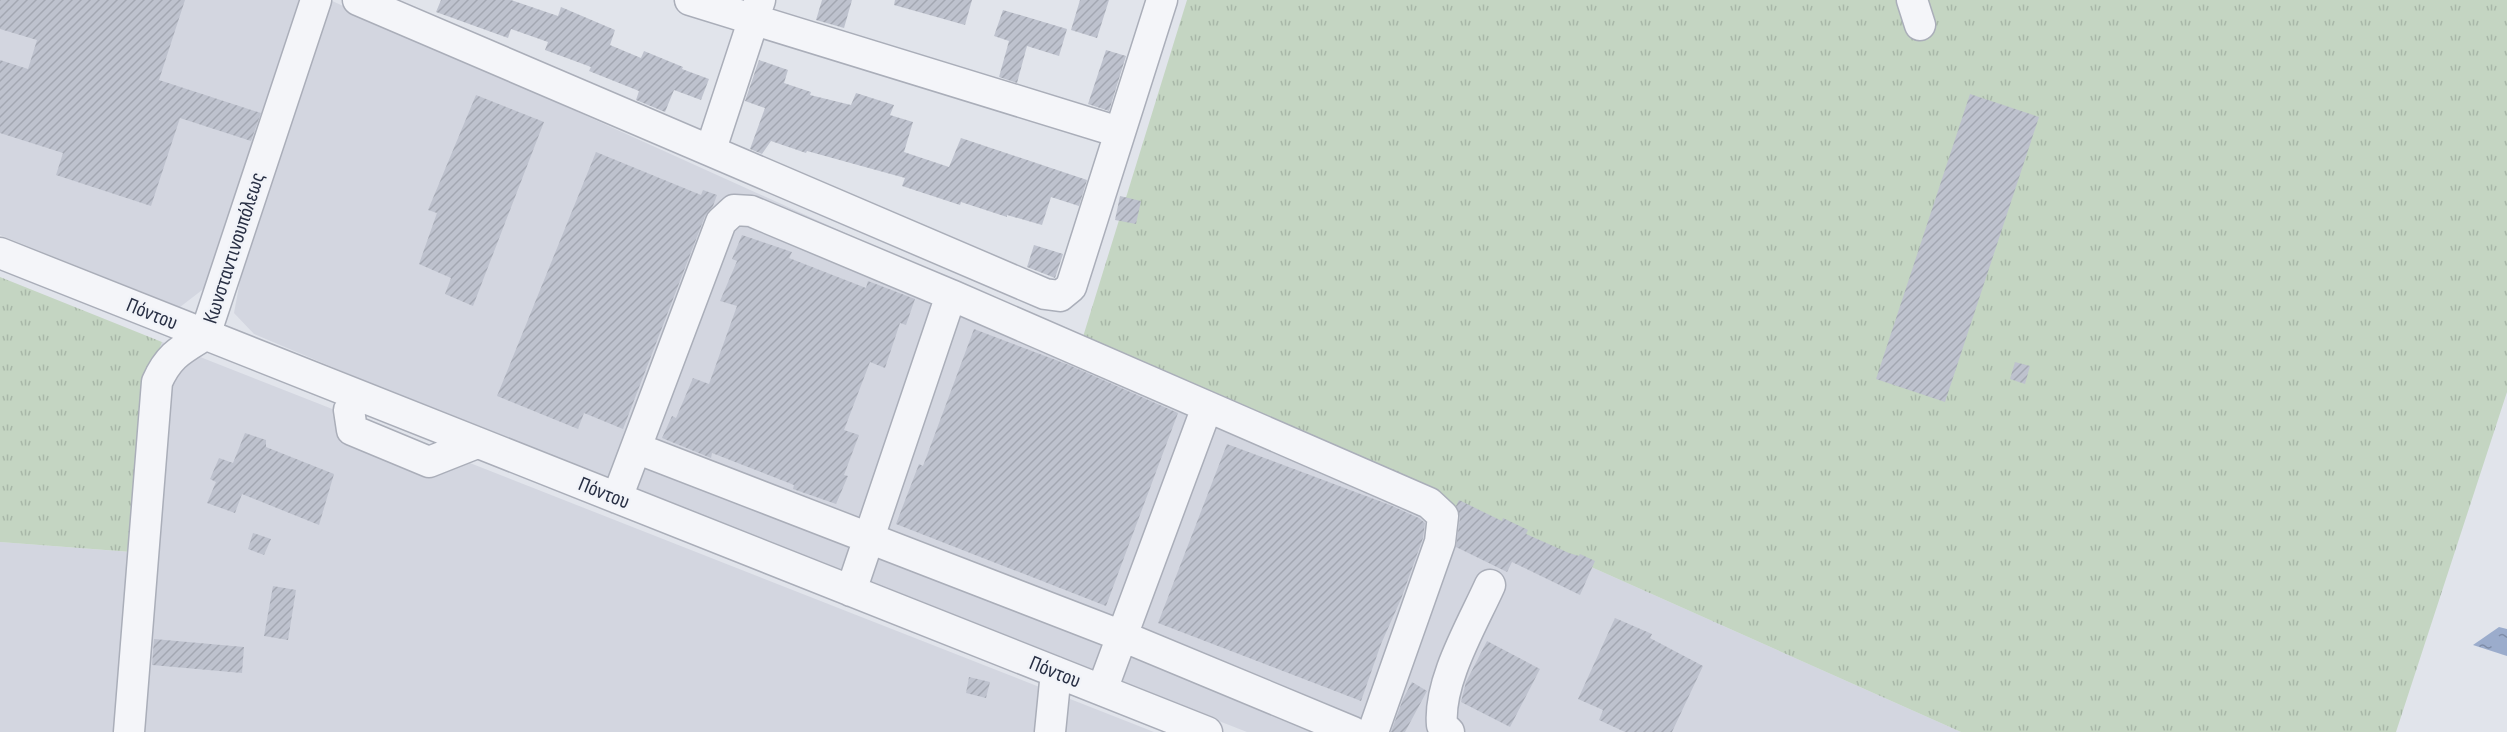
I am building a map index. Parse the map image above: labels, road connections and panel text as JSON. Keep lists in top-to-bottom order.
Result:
{
  "streets": {
    "street": ["Κωνσταντινουπόλεως", "Πόντου"]
  },
  "crossings": [
    ["Κωνσταντινουπόλεως", "Πόντου"]
  ]
}
